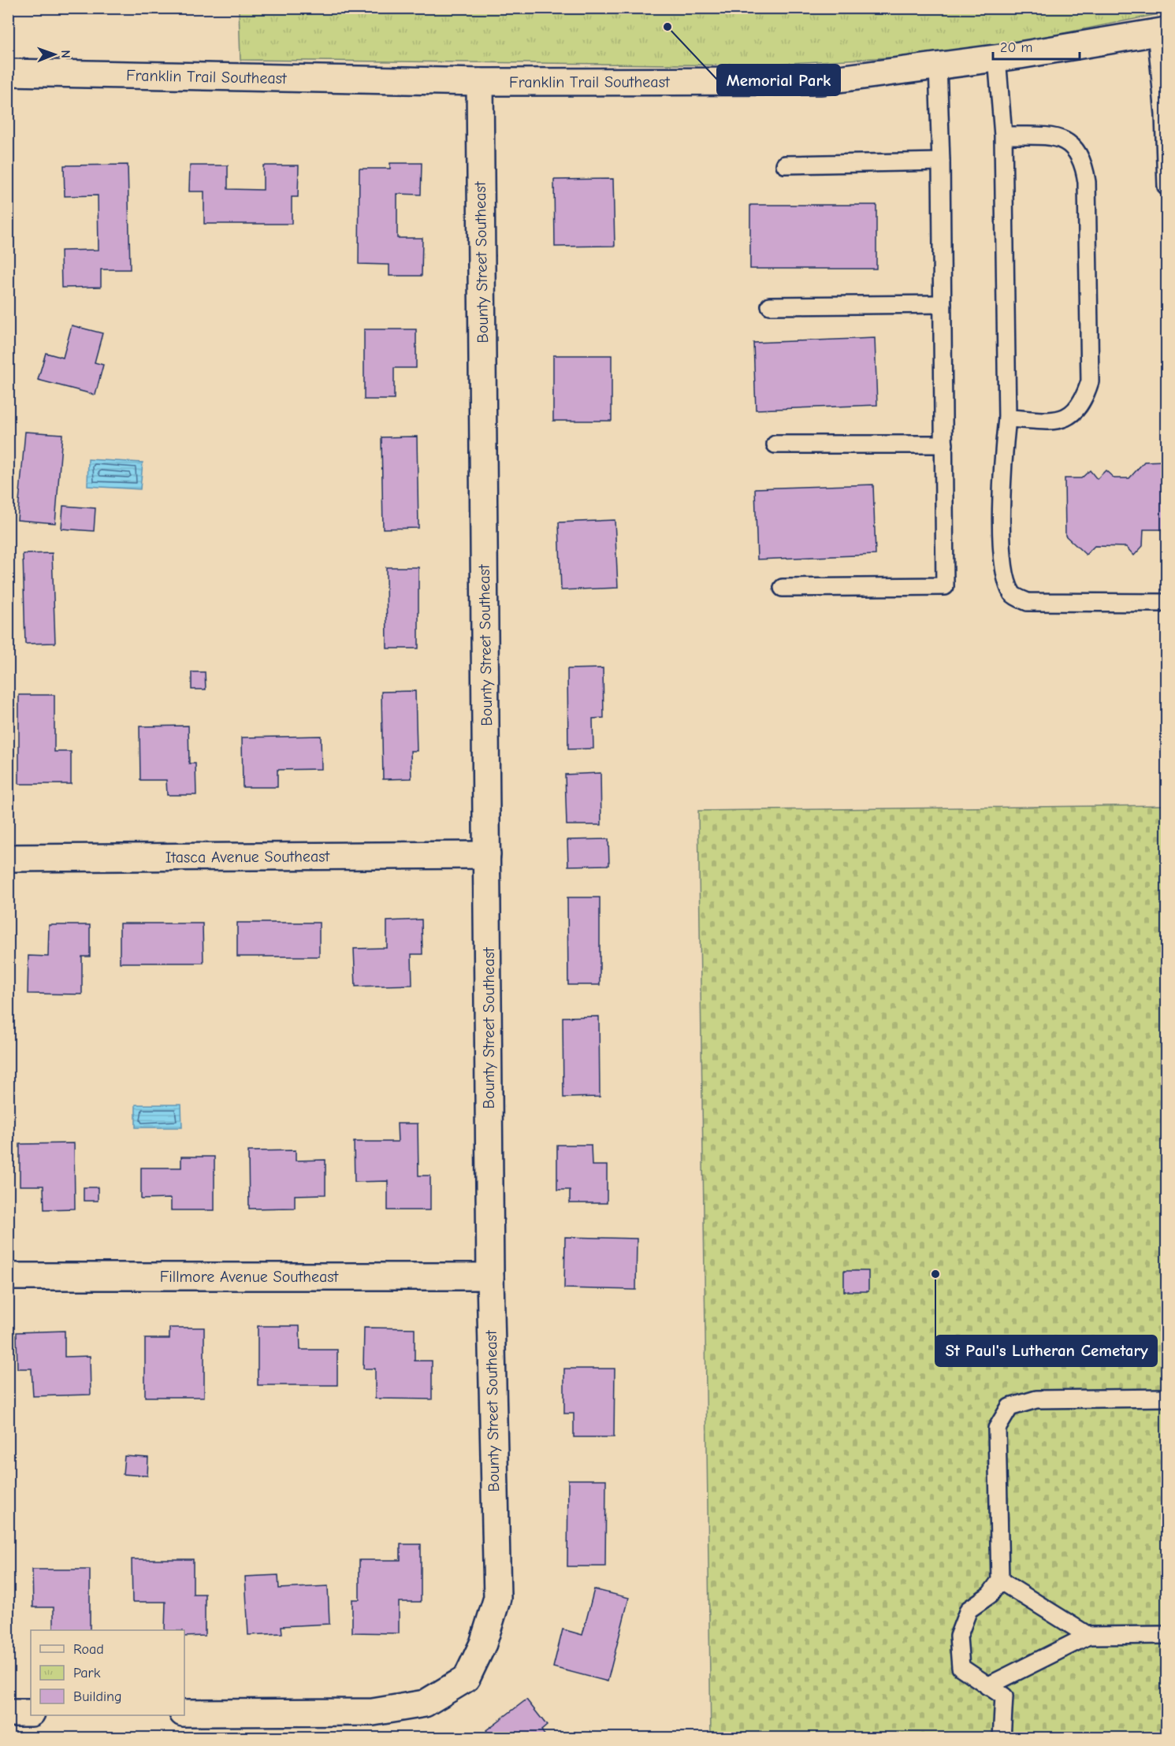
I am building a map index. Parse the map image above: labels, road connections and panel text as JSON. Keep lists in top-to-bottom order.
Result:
{
  "streets": {
    "street": [
      "Franklin Trail Southeast",
      "Bounty Street Southeast",
      "Itasca Avenue Southeast",
      "Fillmore Avenue Southeast"
    ]
  },
  "crossings": [
    ["Franklin Trail Southeast", "Bounty Street Southeast"],
    ["Bounty Street Southeast", "Itasca Avenue Southeast"],
    ["Bounty Street Southeast", "Fillmore Avenue Southeast"]
  ],
  "places": ["Memorial Park", "St Paul's Lutheran Cemetary"],
  "legend": ["Road", "Park", "Building"],
  "scale_bar": "20 m",
  "north": "right"
}
